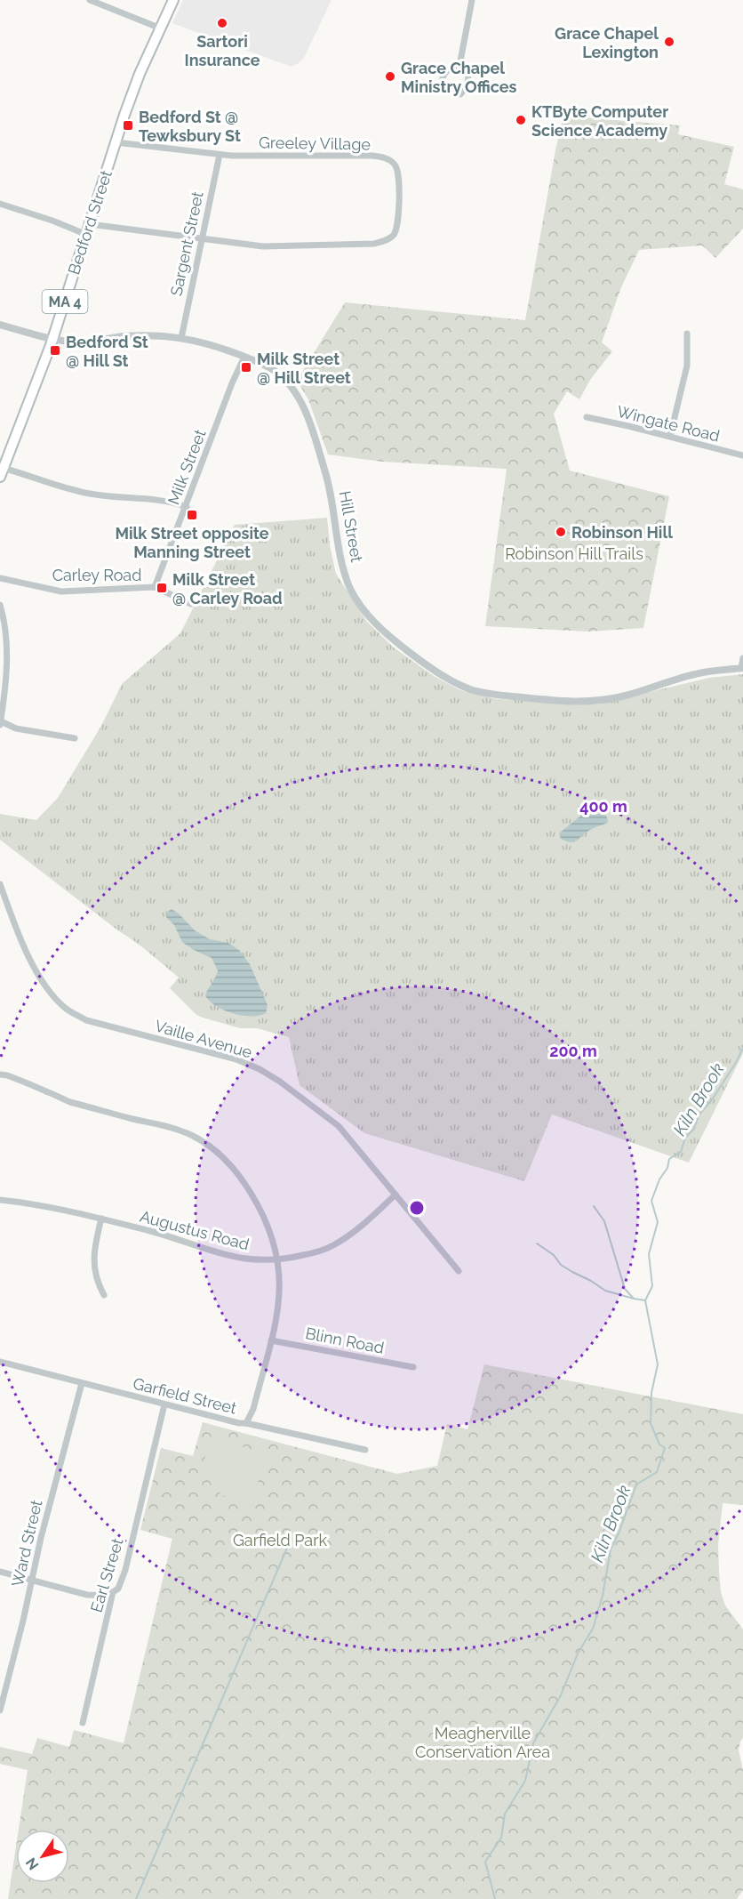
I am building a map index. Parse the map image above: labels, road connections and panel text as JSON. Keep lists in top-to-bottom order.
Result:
{
  "streets": {
    "main road": ["Bedford Street", "MA 4"],
    "street": [
      "Greeley Village",
      "Sargent Street",
      "Wingate Road",
      "Milk Street",
      "Hill Street",
      "Carley Road",
      "Vaille Avenue",
      "Augustus Road",
      "Blinn Road",
      "Garfield Street",
      "Ward Street",
      "Earl Street"
    ]
  },
  "crossings": [
    ["Greeley Village", "Sargent Street"],
    ["Bedford Street", "Hill Street"],
    ["Sargent Street", "Hill Street"],
    ["Milk Street", "Hill Street"],
    ["Milk Street", "Carley Road"],
    ["Vaille Avenue", "Augustus Road"],
    ["Garfield Street", "Ward Street"],
    ["Garfield Street", "Earl Street"]
  ],
  "water": ["Kiln Brook"],
  "parks": ["Robinson Hill Trails", "Garfield Park", "Meagherville Conservation Area"],
  "places": {
    "other": [
      "Sartori Insurance",
      "Grace Chapel Lexington",
      "Grace Chapel Ministry Offices",
      "KTByte Computer Science Academy",
      "Robinson Hill"
    ],
    "transit": [
      "Bedford St @ Tewksbury St",
      "Bedford St @ Hill St",
      "Milk Street @ Hill Street",
      "Milk Street opposite Manning Street",
      "Milk Street @ Carley Road"
    ]
  },
  "north": "bottom left",
  "rings": ["400 m", "200 m"]
}
